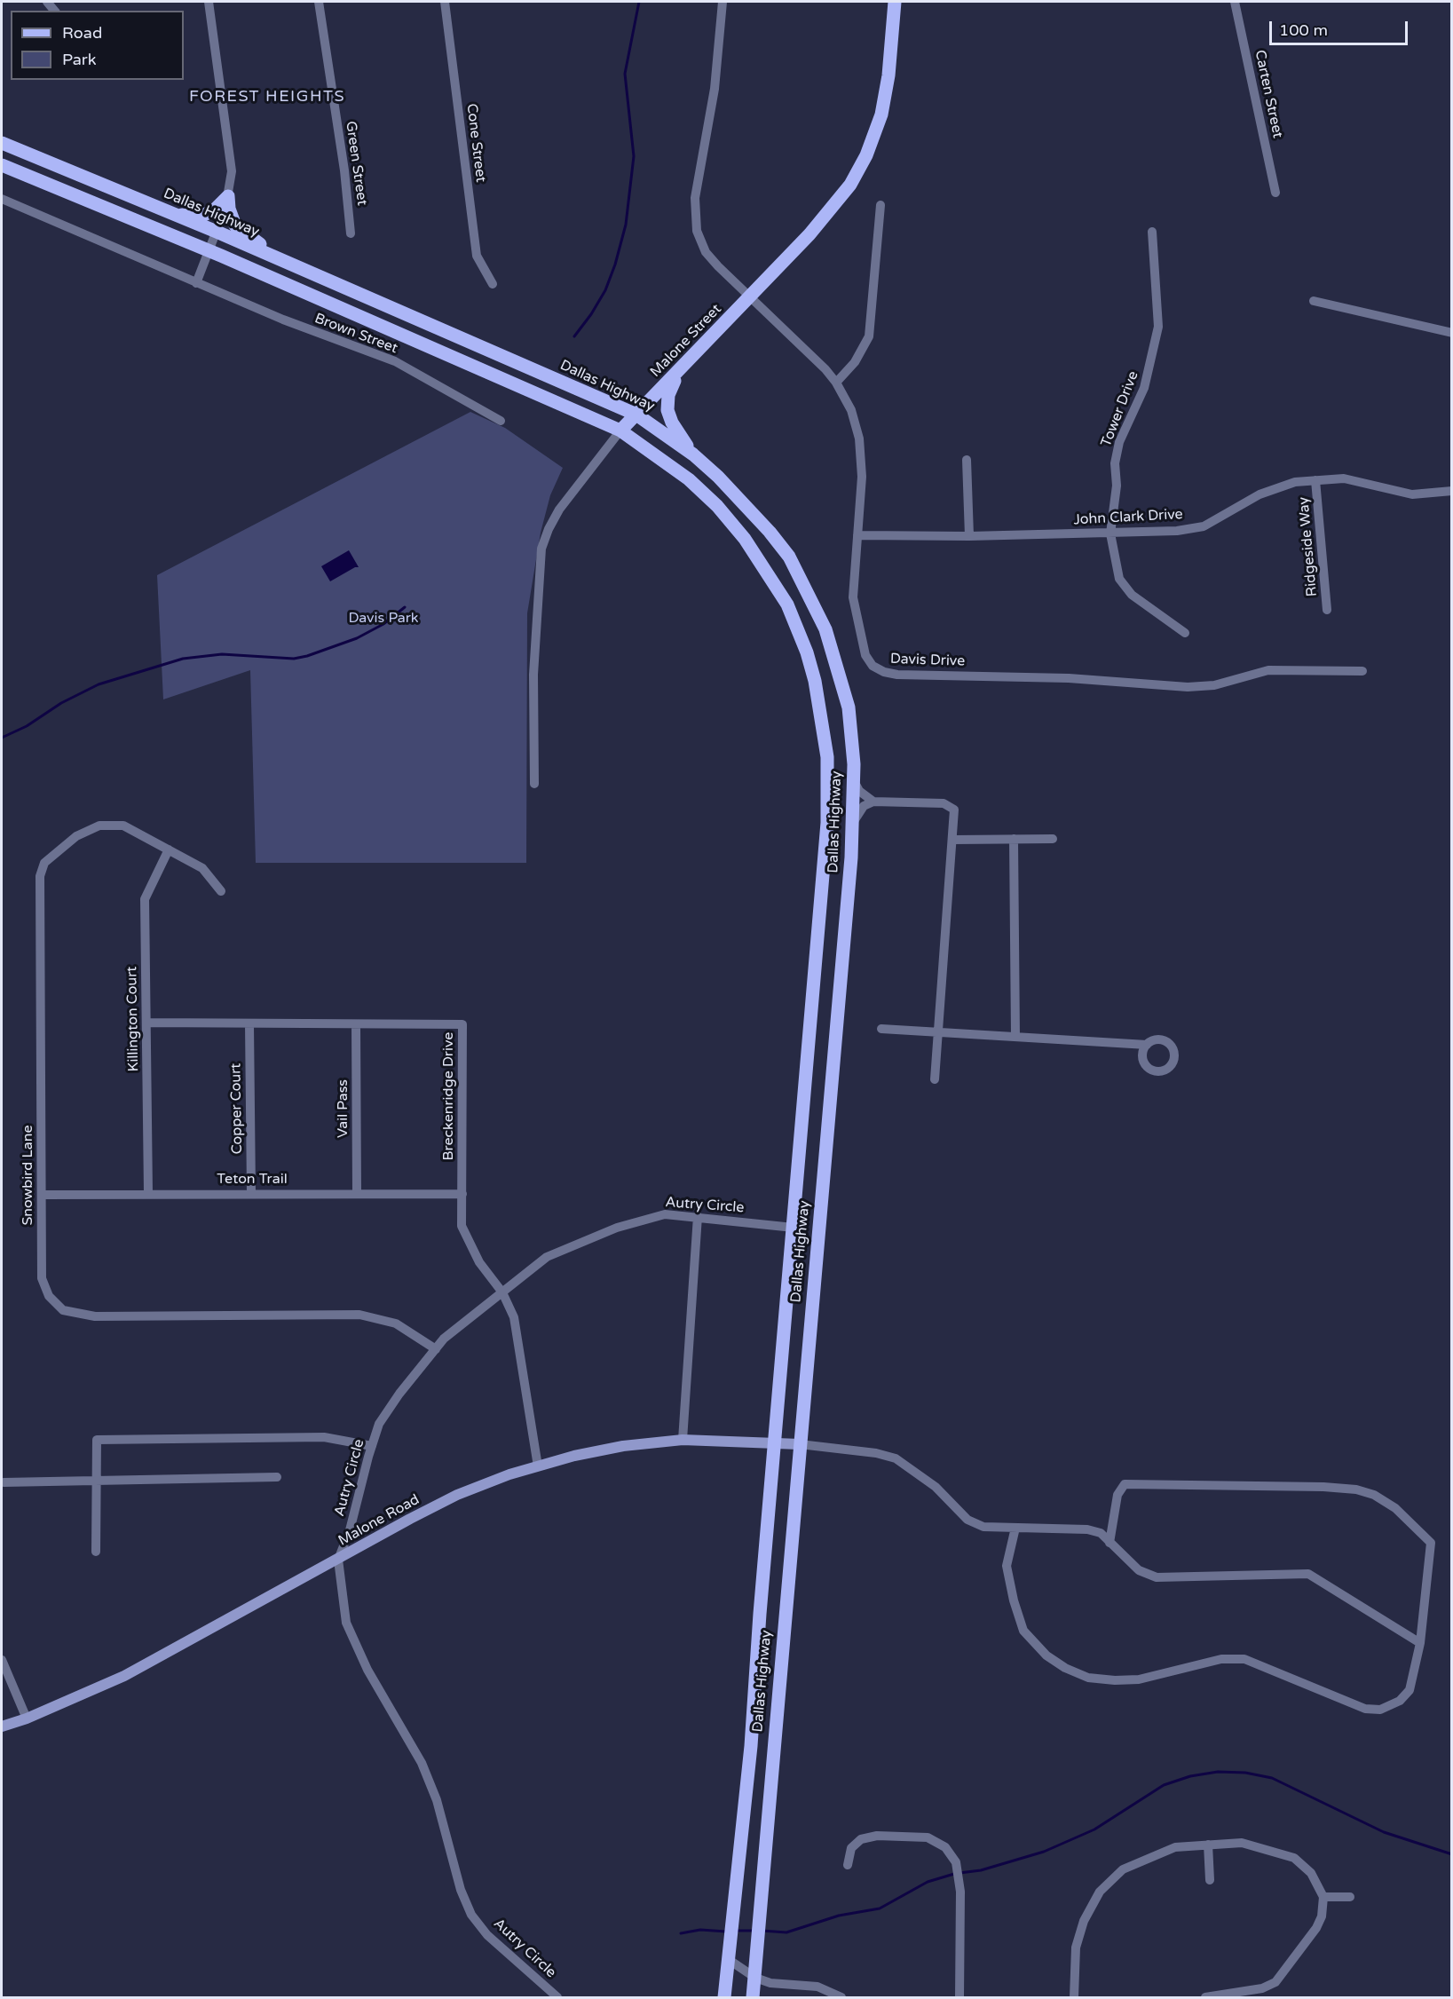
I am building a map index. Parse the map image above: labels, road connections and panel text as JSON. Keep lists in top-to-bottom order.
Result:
{
  "streets": {
    "main road": ["Dallas Highway", "Malone Street"],
    "street": [
      "Carten Street",
      "Cone Street",
      "Green Street",
      "Brown Street",
      "Tower Drive",
      "John Clark Drive",
      "Ridgeside Way",
      "Davis Drive",
      "Killington Court",
      "Breckenridge Drive",
      "Copper Court",
      "Vail Pass",
      "Snowbird Lane",
      "Teton Trail",
      "Autry Circle",
      "Malone Road"
    ]
  },
  "crossings": [
    ["Dallas Highway", "Malone Street"],
    ["Dallas Highway", "Autry Circle"],
    ["Dallas Highway", "Malone Road"],
    ["Malone Street", "Davis Drive"],
    ["Tower Drive", "John Clark Drive"],
    ["John Clark Drive", "Ridgeside Way"],
    ["John Clark Drive", "Davis Drive"],
    ["Killington Court", "Breckenridge Drive"],
    ["Killington Court", "Snowbird Lane"],
    ["Killington Court", "Teton Trail"],
    ["Breckenridge Drive", "Copper Court"],
    ["Breckenridge Drive", "Vail Pass"],
    ["Breckenridge Drive", "Teton Trail"],
    ["Breckenridge Drive", "Autry Circle"],
    ["Breckenridge Drive", "Malone Road"],
    ["Copper Court", "Teton Trail"],
    ["Vail Pass", "Teton Trail"],
    ["Snowbird Lane", "Teton Trail"],
    ["Snowbird Lane", "Autry Circle"],
    ["Autry Circle", "Malone Road"]
  ],
  "districts": ["FOREST HEIGHTS"],
  "parks": ["Davis Park"],
  "legend": ["Road", "Park"],
  "scale_bar": "100 m"
}
